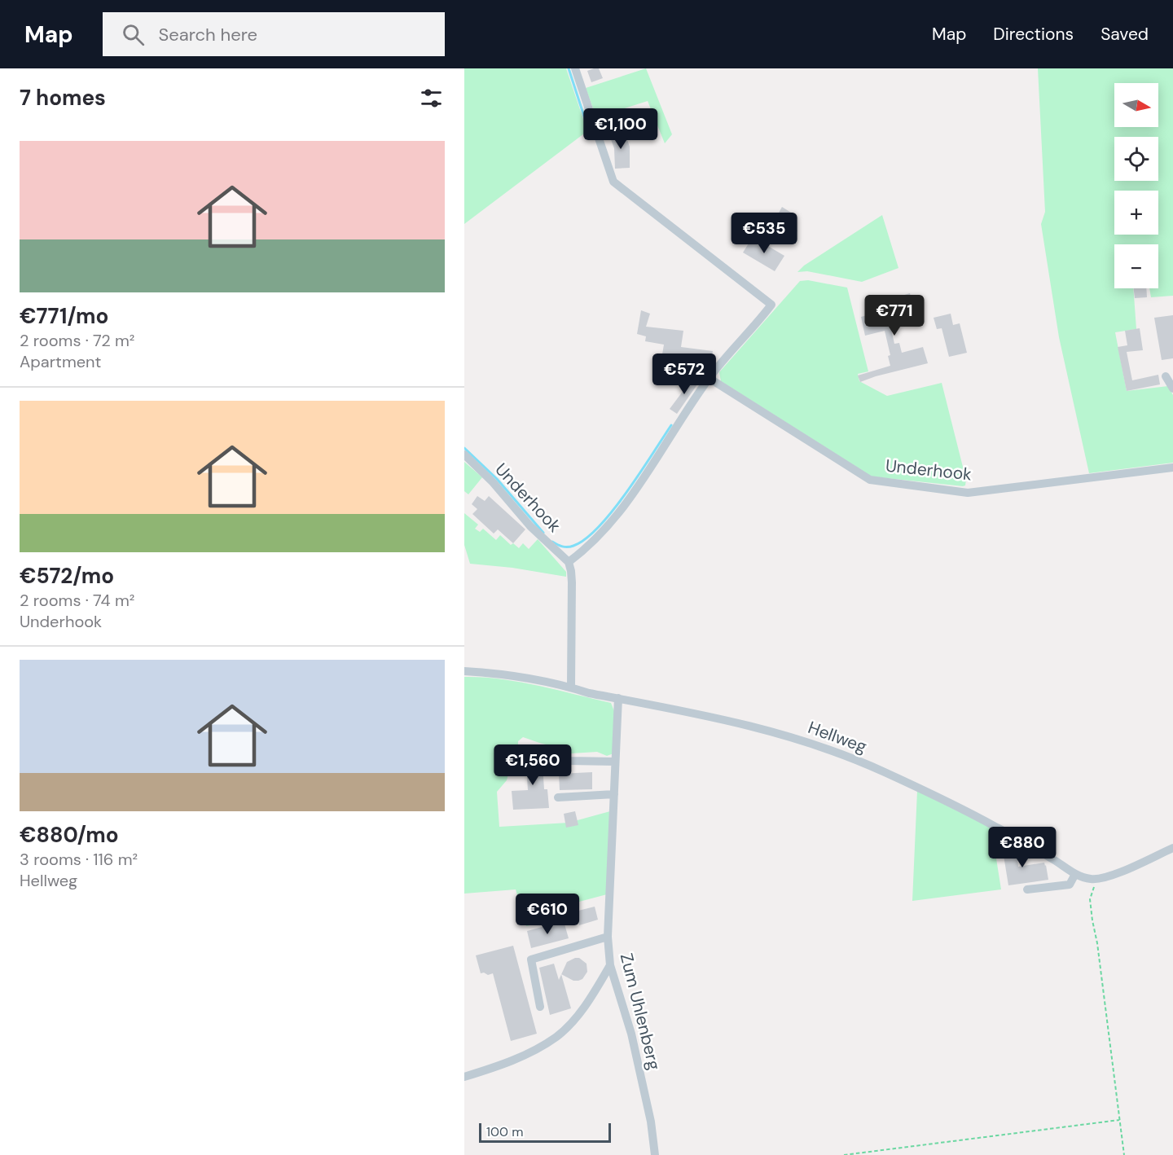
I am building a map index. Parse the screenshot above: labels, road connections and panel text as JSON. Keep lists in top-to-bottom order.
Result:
{
  "streets": {
    "street": ["Underhook", "Hellweg", "Zum Uhlenberg"]
  },
  "crossings": [
    ["Hellweg", "Zum Uhlenberg"]
  ],
  "scale_bar": "100 m",
  "north": "right",
  "page": {
    "header": "Map",
    "search": "Search here",
    "nav": ["Map", "Directions", "Saved"],
    "heading": "7 homes",
    "map_buttons": ["+", "−"],
    "price": [
      "€1,100",
      "€535",
      "€771",
      "€572",
      "€1,560",
      "€880",
      "€610"
    ],
    "list": [
      {
        "name": "€771/mo",
        "note": "2 rooms · 72 m² · Apartment"
      },
      {
        "name": "€572/mo",
        "note": "2 rooms · 74 m² · Underhook"
      },
      {
        "name": "€880/mo",
        "note": "3 rooms · 116 m² · Hellweg"
      }
    ],
    "scale": "100 m"
  }
}
